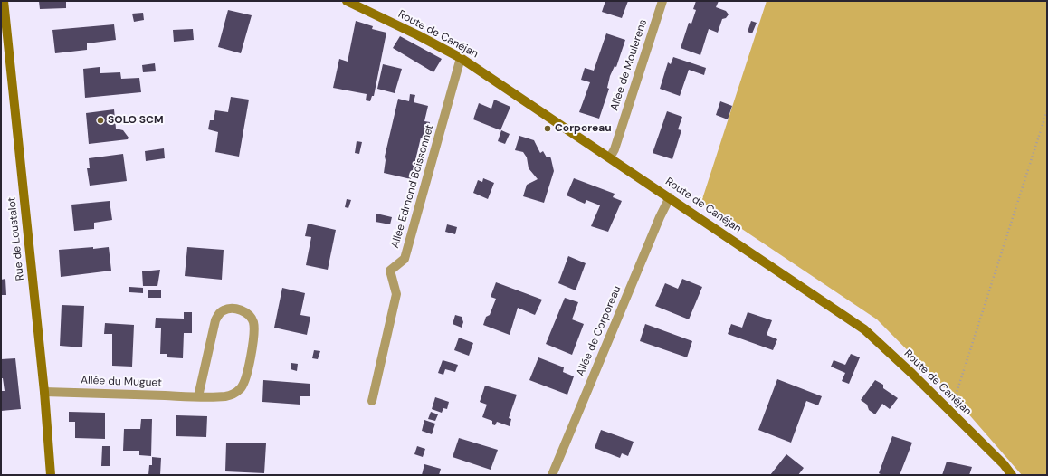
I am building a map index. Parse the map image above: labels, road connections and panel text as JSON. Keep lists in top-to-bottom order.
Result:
{
  "streets": {
    "street": [
      "Route de Canéjan",
      "Allée de Moulerens",
      "Allée Edmond Boissonnet",
      "Rue de Loustalot",
      "Allée de Corporeau",
      "Allée du Muguet"
    ]
  },
  "crossings": [
    ["Route de Canéjan", "Allée de Moulerens"],
    ["Route de Canéjan", "Allée Edmond Boissonnet"],
    ["Route de Canéjan", "Allée de Corporeau"],
    ["Rue de Loustalot", "Allée du Muguet"]
  ],
  "places": ["SOLO SCM", "Corporeau"]
}
